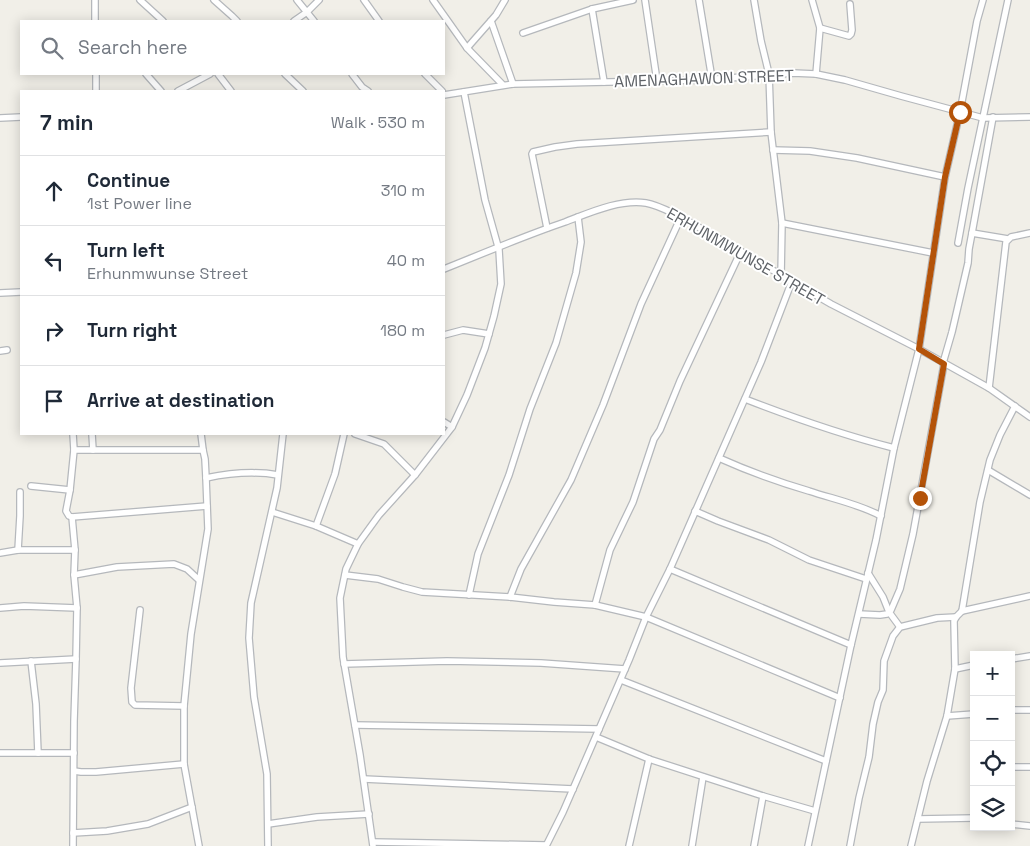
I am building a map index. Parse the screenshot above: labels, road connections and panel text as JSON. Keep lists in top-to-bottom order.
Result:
{
  "streets": {
    "street": ["AMENAGHAWON STREET", "ERHUNMWUNSE STREET"]
  },
  "page": {
    "search": "Search here",
    "heading": ["7 min", "Walk · 530 m"],
    "list": [
      ["Continue", "1st Power line", "310 m"],
      ["Turn left", "Erhunmwunse Street", "40 m"],
      ["Turn right", "180 m"],
      "Arrive at destination"
    ],
    "map_buttons": ["+", "−"]
  }
}
